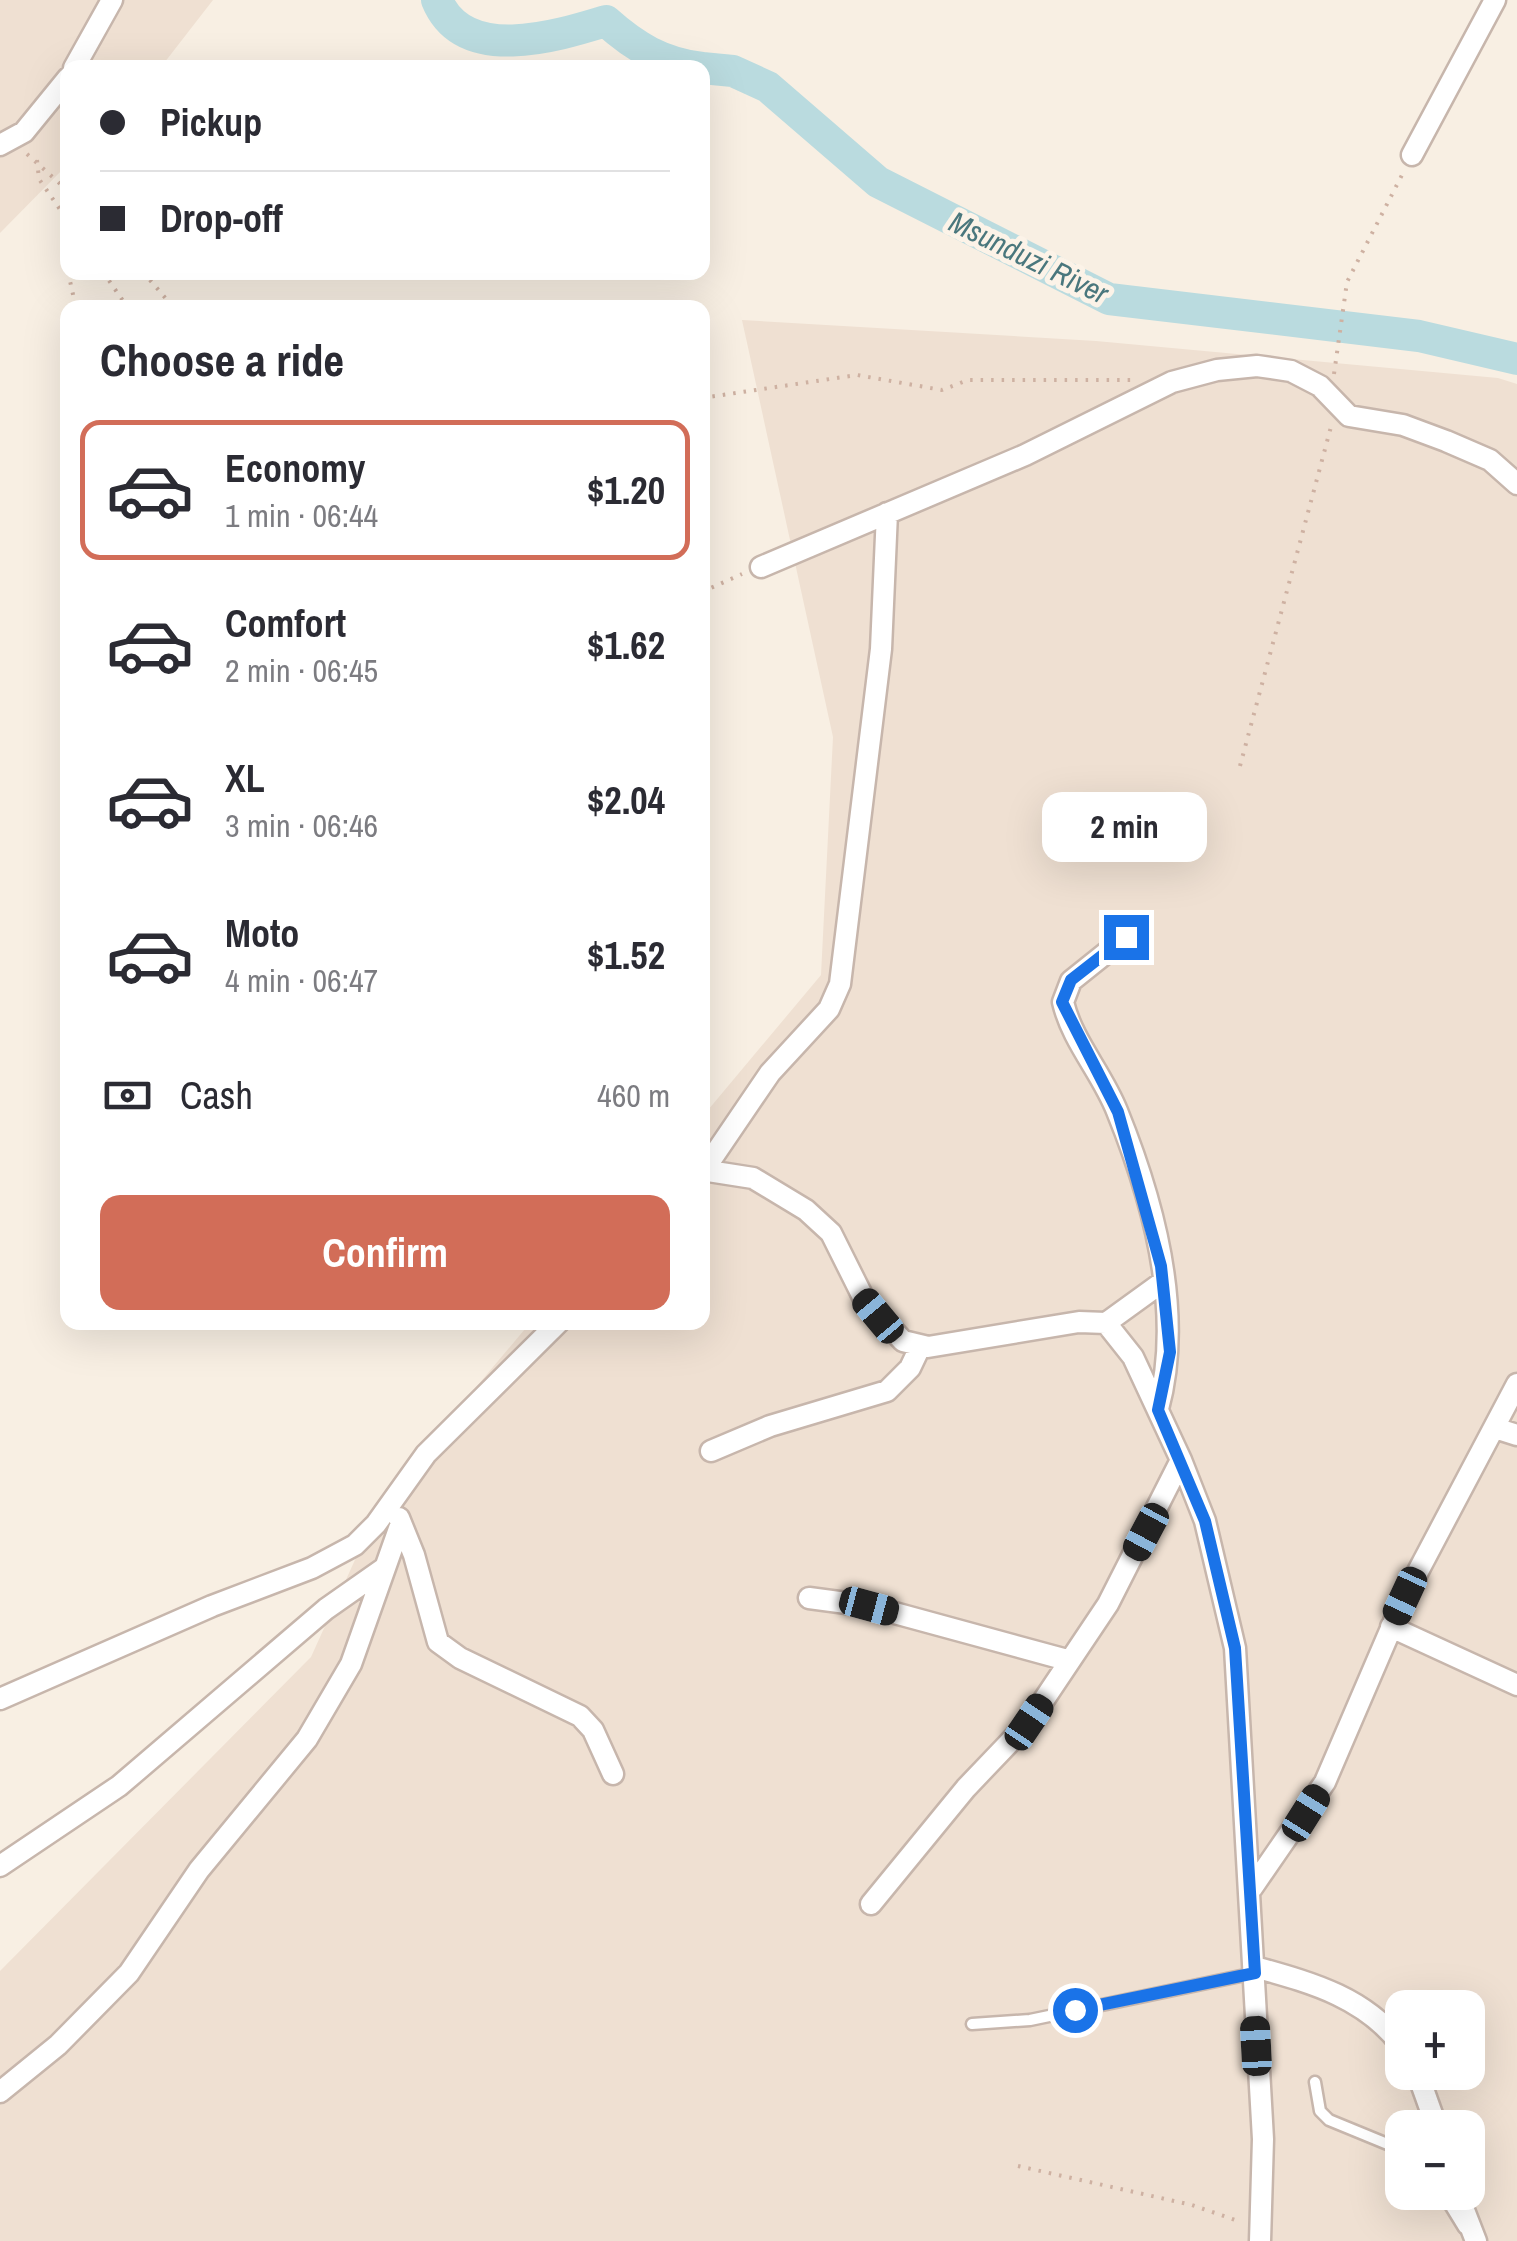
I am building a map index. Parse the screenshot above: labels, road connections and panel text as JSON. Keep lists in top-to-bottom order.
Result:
{
  "water": ["Msunduzi River"],
  "page": {
    "banner": ["Pickup", "Drop-off"],
    "heading": "Choose a ride",
    "list": [
      {
        "name": "Economy",
        "note": "1 min · 06:44",
        "value": "$1.20"
      },
      {
        "name": "Comfort",
        "note": "2 min · 06:45",
        "value": "$1.62"
      },
      {
        "name": "XL",
        "note": "3 min · 06:46",
        "value": "$2.04"
      },
      {
        "name": "Moto",
        "note": "4 min · 06:47",
        "value": "$1.52"
      }
    ],
    "bubble": "2 min",
    "pay": ["Cash", "460 m"],
    "buttons": "Confirm",
    "map_buttons": ["+", "−"]
  }
}
